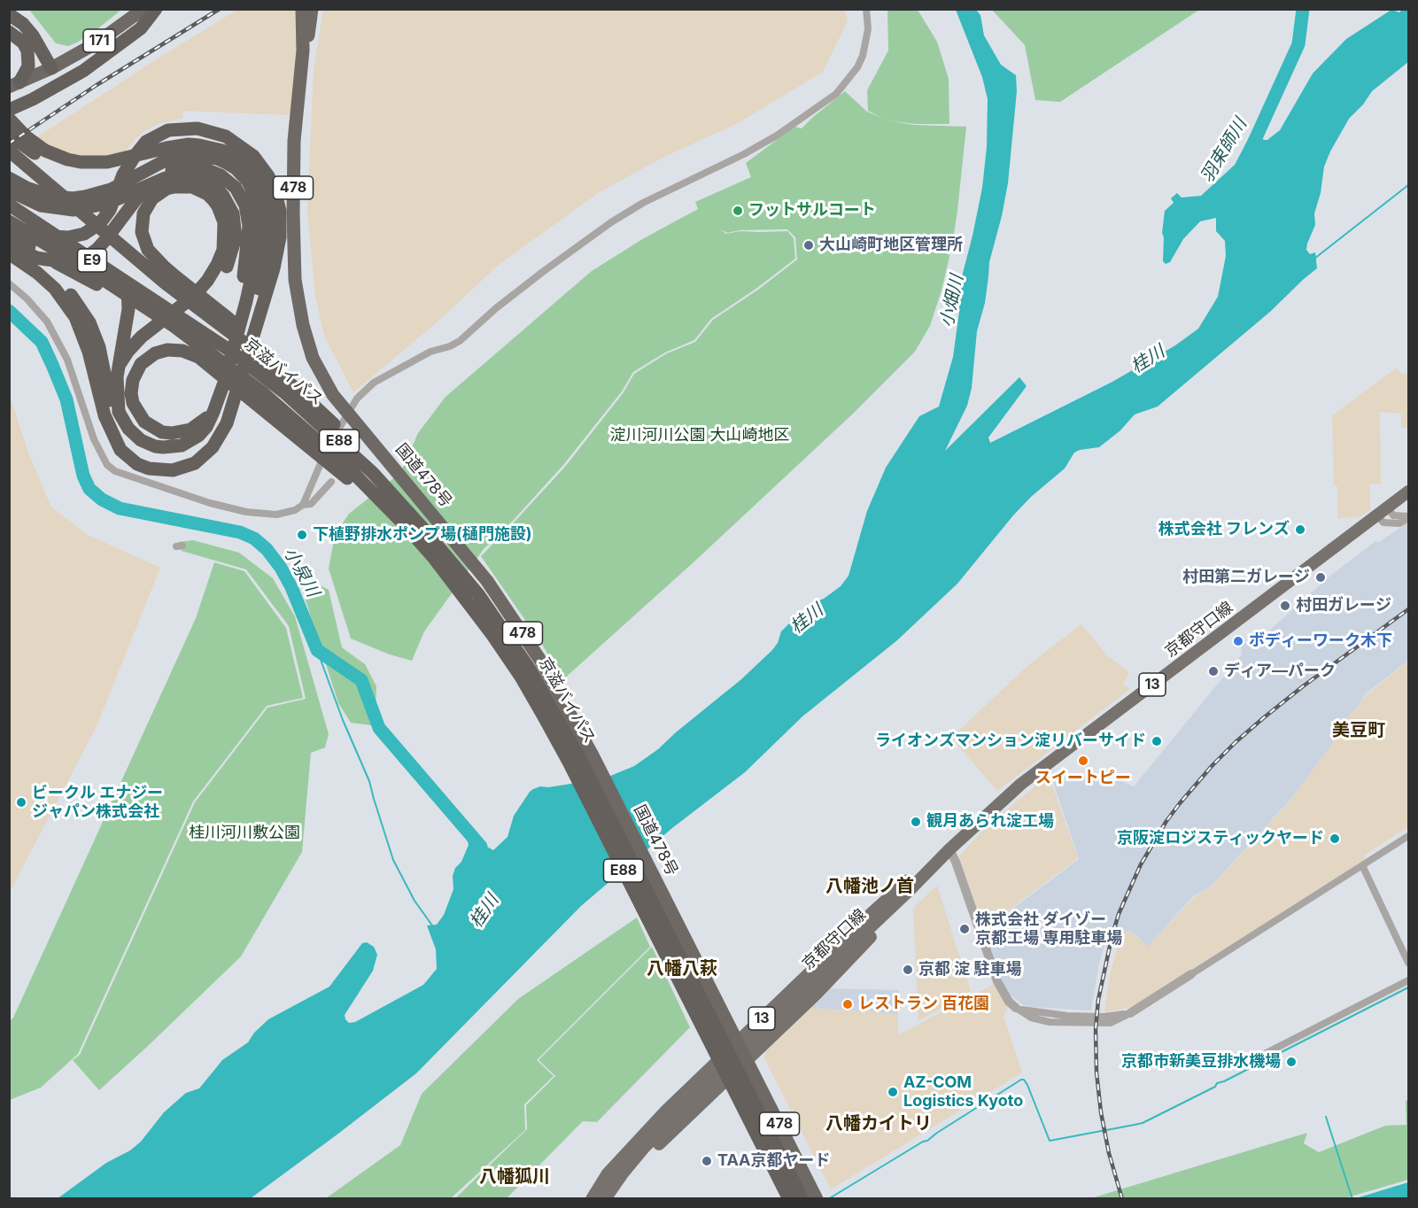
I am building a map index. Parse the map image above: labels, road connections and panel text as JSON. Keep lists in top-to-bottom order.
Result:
{
  "streets": {
    "highway": [
      "171",
      "478",
      "E9",
      "京滋バイパス",
      "E88",
      "国道478号"
    ],
    "main road": ["京都守口線", "13"]
  },
  "crossings": [
    ["E9", "京滋バイパス"],
    ["京滋バイパス", "E88"],
    ["国道478号", "京都守口線"],
    ["京都守口線", "13"]
  ],
  "districts": [
    "美豆町",
    "八幡池ノ首",
    "八幡八萩",
    "八幡カイトリ",
    "八幡狐川"
  ],
  "water": [
    "羽束師川",
    "小畑川",
    "桂川",
    "小泉川"
  ],
  "parks": ["淀川河川公園 大山崎地区", "桂川河川敷公園"],
  "places": [
    "フットサルコート",
    "大山崎町地区管理所",
    "株式会社 フレンズ",
    "下植野排水ポンプ場(樋門施設)",
    "村田第二ガレージ",
    "村田ガレージ",
    "ボディーワーク木下",
    "ディア―パーク",
    "ライオンズマンション淀リバーサイド",
    "スイートピー",
    "ビークル エナジー ジャパン株式会社",
    "観月あられ淀工場",
    "京阪淀ロジスティックヤード",
    "株式会社 ダイゾー 京都工場 専用駐車場",
    "京都 淀 駐車場",
    "レストラン 百花園",
    "京都市新美豆排水機場",
    "AZ-COM Logistics Kyoto",
    "TAA京都ヤード"
  ]
}
